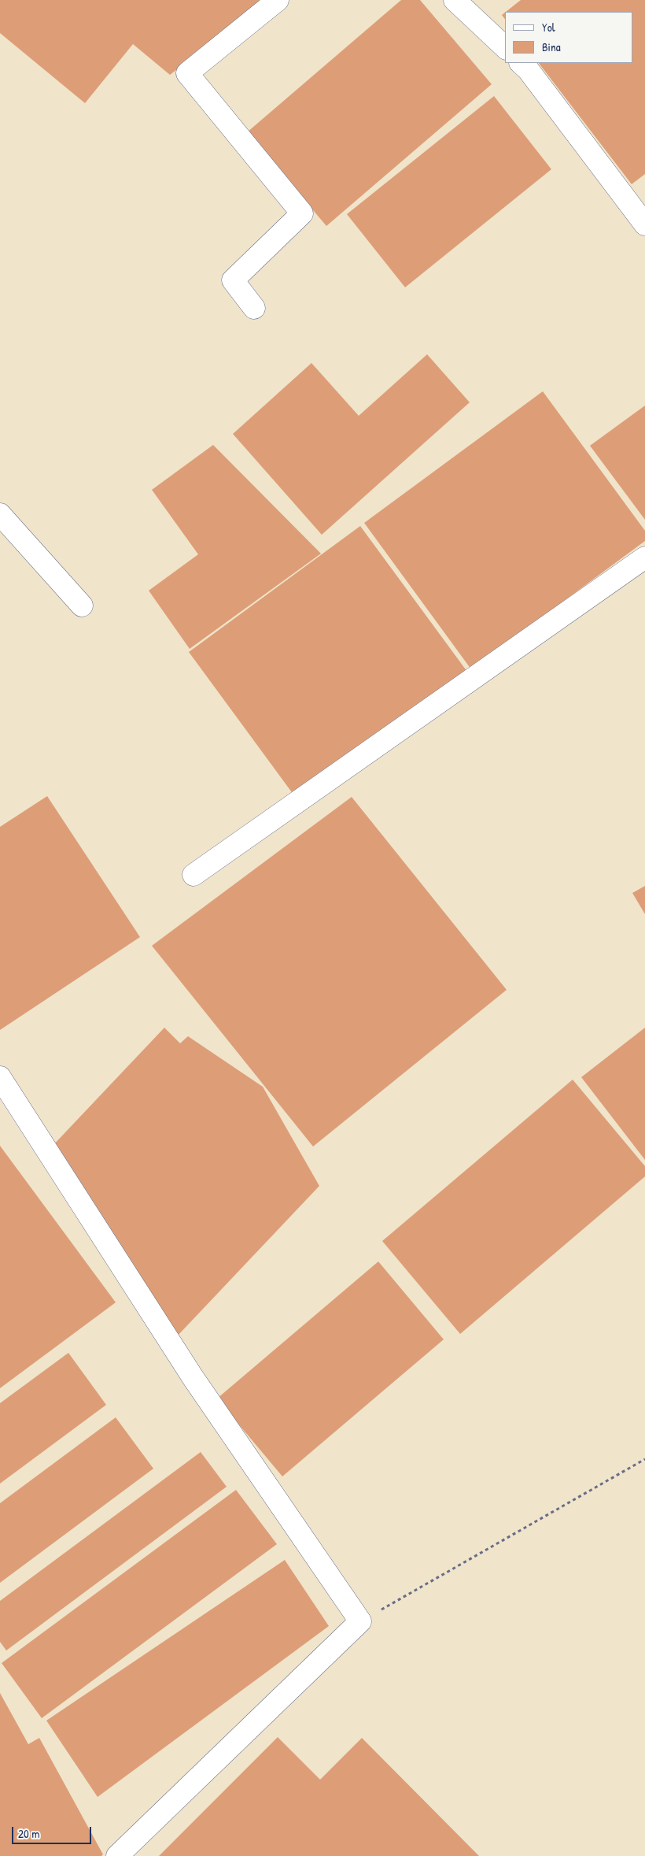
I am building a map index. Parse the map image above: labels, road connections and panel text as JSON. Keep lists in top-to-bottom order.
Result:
{
  "legend": ["Yol", "Bina"],
  "scale_bar": "20 m"
}
